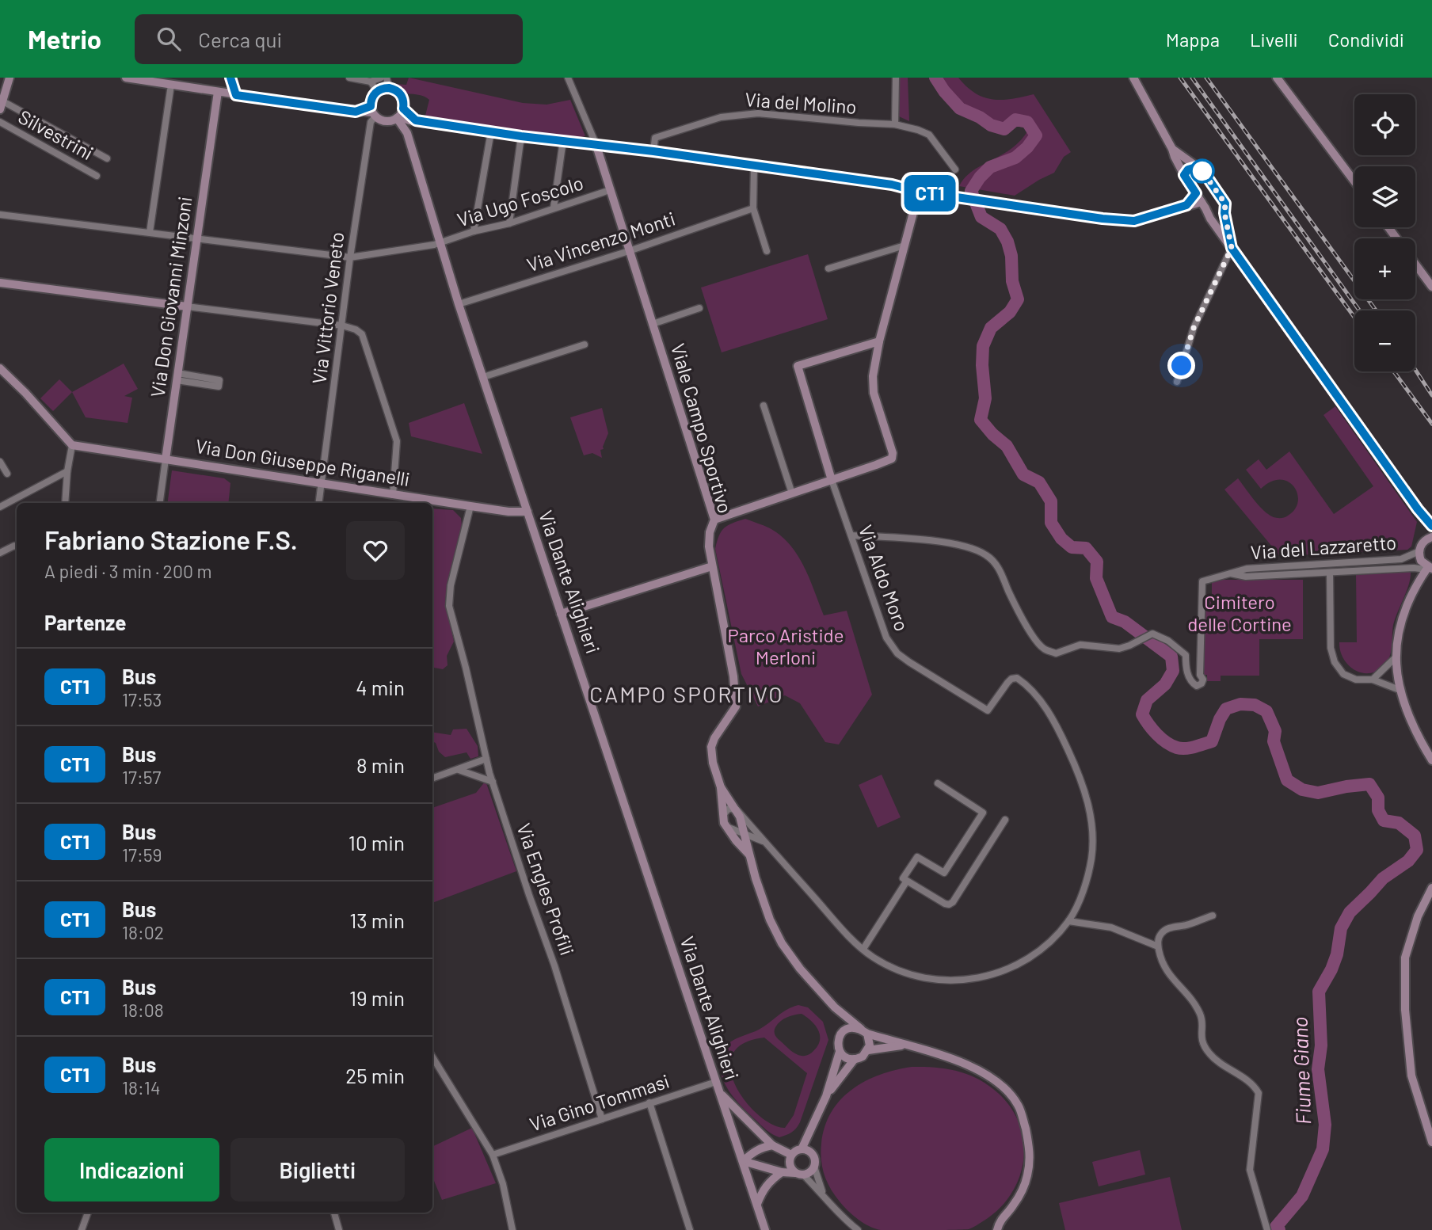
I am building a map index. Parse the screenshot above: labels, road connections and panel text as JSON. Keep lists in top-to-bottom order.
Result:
{
  "streets": {
    "street": [
      "Via del Molino",
      "Silvestrini",
      "Via Ugo Foscolo",
      "Via Vincenzo Monti",
      "Via Don Giovanni Minzoni",
      "Via Vittorio Veneto",
      "Viale Campo Sportivo",
      "Via Don Giuseppe Riganelli",
      "Via del Lazzaretto",
      "Via Aldo Moro",
      "Via Dante Alighieri",
      "Via Engles Profili",
      "Via Gino Tommasi"
    ]
  },
  "crossings": [
    ["Via Ugo Foscolo", "Via Don Giovanni Minzoni"],
    ["Via Ugo Foscolo", "Via Vittorio Veneto"],
    ["Via Ugo Foscolo", "Viale Campo Sportivo"],
    ["Via Ugo Foscolo", "Via Dante Alighieri"],
    ["Via Vincenzo Monti", "Viale Campo Sportivo"],
    ["Via Vincenzo Monti", "Via Dante Alighieri"],
    ["Via Don Giovanni Minzoni", "Via Don Giuseppe Riganelli"],
    ["Via Vittorio Veneto", "Via Don Giuseppe Riganelli"],
    ["Via Vittorio Veneto", "Via Dante Alighieri"],
    ["Viale Campo Sportivo", "Via Aldo Moro"],
    ["Via Don Giuseppe Riganelli", "Via Dante Alighieri"],
    ["Via Don Giuseppe Riganelli", "Via Engles Profili"],
    ["Via del Lazzaretto", "Via Aldo Moro"],
    ["Via Dante Alighieri", "Via Gino Tommasi"],
    ["Via Engles Profili", "Via Gino Tommasi"]
  ],
  "districts": ["CAMPO SPORTIVO"],
  "water": ["Fiume Giano"],
  "parks": ["Cimitero delle Cortine", "Parco Aristide Merloni"],
  "lines": ["bus line CT1"],
  "page": {
    "header": "Metrio",
    "search": "Cerca qui",
    "nav": ["Mappa", "Livelli", "Condividi"],
    "on_map": "CT1",
    "map_buttons": ["+", "−"],
    "heading": [
      ["Fabriano Stazione F.S.", "A piedi · 3 min · 200 m"],
      "Partenze"
    ],
    "list": [
      {
        "mark": "CT1",
        "name": "Bus",
        "note": "17:53",
        "value": "4 min"
      },
      {
        "mark": "CT1",
        "name": "Bus",
        "note": "17:57",
        "value": "8 min"
      },
      {
        "mark": "CT1",
        "name": "Bus",
        "note": "17:59",
        "value": "10 min"
      },
      {
        "mark": "CT1",
        "name": "Bus",
        "note": "18:02",
        "value": "13 min"
      },
      {
        "mark": "CT1",
        "name": "Bus",
        "note": "18:08",
        "value": "19 min"
      },
      {
        "mark": "CT1",
        "name": "Bus",
        "note": "18:14",
        "value": "25 min"
      }
    ],
    "buttons": ["Indicazioni", "Biglietti"]
  }
}
